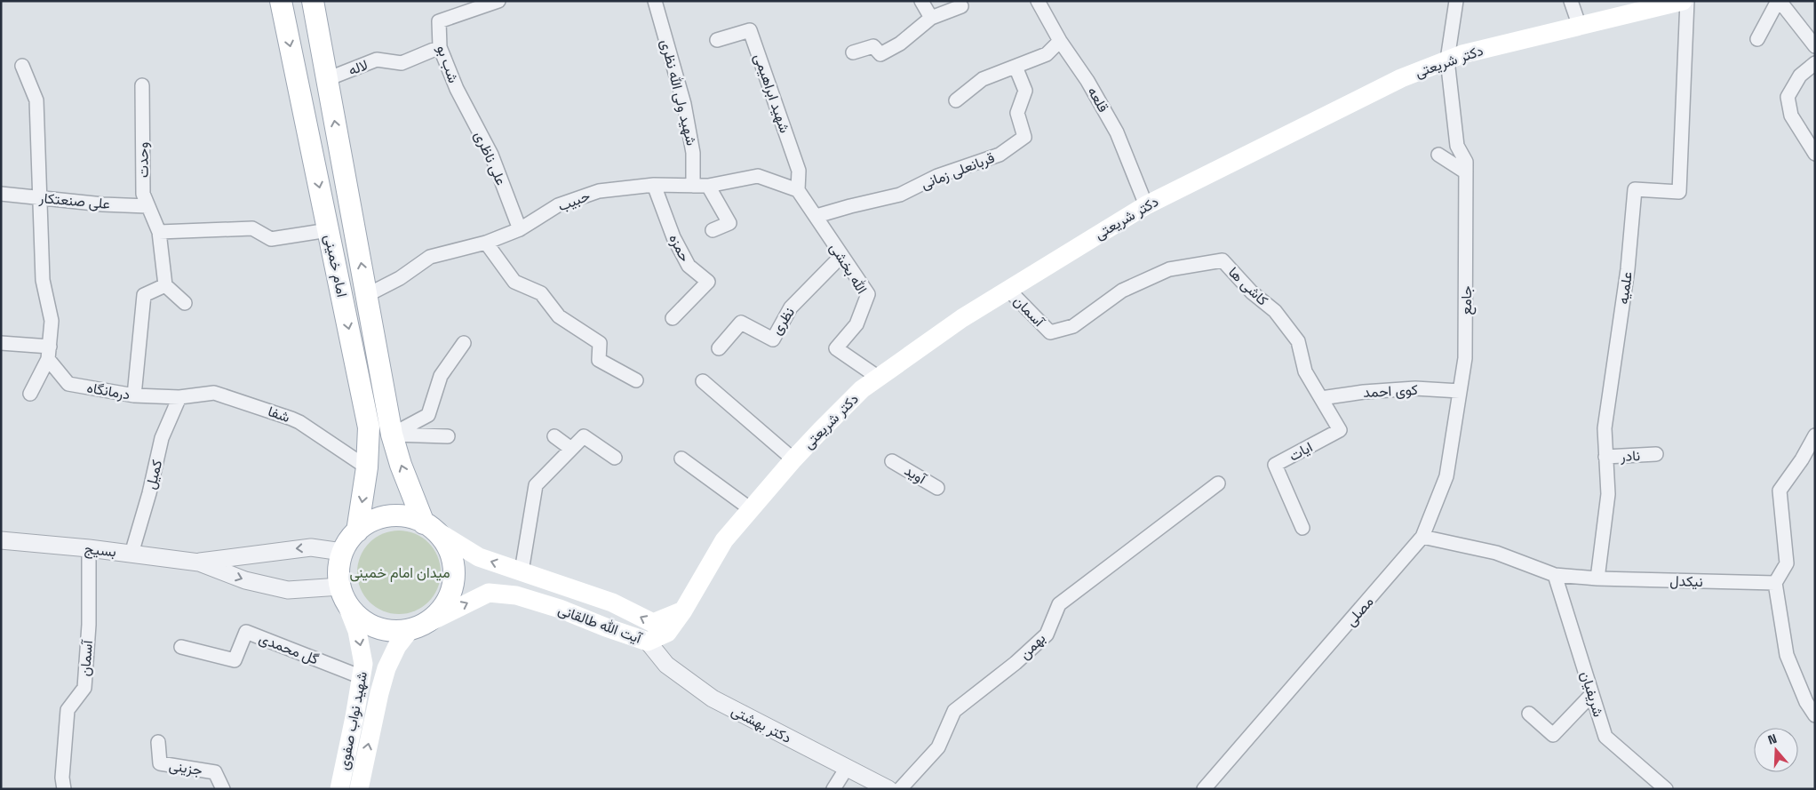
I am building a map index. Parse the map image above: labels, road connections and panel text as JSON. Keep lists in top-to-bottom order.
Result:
{
  "streets": {
    "main road": [
      "دکتر شریعتی",
      "امام خمینی",
      "آیت الله طالقانی",
      "شهید نواب صفوی"
    ],
    "street": [
      "شب بو",
      "لاله",
      "شهید ولی الله نظری",
      "شهید ابراهیمی",
      "قلعه",
      "علی ناظری",
      "وحدت",
      "قربانعلی زمانی",
      "علی صنعتکار",
      "حبیب",
      "حمزه",
      "الله بخشی",
      "کاشی ها",
      "علمیه",
      "جامع",
      "آسمان",
      "نظری",
      "درمانگاه",
      "کوی احمد",
      "شفا",
      "ایات",
      "نادر",
      "کمیل",
      "آوید",
      "بسیج",
      "نیکدل",
      "مصلی",
      "بهمن",
      "گل محمدی",
      "شریفیان",
      "دکتر بهشتی",
      "جزینی"
    ]
  },
  "crossings": [
    ["دکتر شریعتی", "قلعه"],
    ["دکتر شریعتی", "الله بخشی"],
    ["دکتر شریعتی", "جامع"],
    ["دکتر شریعتی", "آسمان"],
    ["دکتر شریعتی", "آیت الله طالقانی"],
    ["شب بو", "لاله"],
    ["شب بو", "علی ناظری"],
    ["لاله", "امام خمینی"],
    ["شهید ولی الله نظری", "حبیب"],
    ["شهید ابراهیمی", "حبیب"],
    ["شهید ابراهیمی", "الله بخشی"],
    ["علی ناظری", "حبیب"],
    ["وحدت", "علی صنعتکار"],
    ["قربانعلی زمانی", "الله بخشی"],
    ["حبیب", "حمزه"],
    ["حبیب", "امام خمینی"],
    ["حبیب", "الله بخشی"],
    ["امام خمینی", "شفا"],
    ["امام خمینی", "بسیج"],
    ["امام خمینی", "آیت الله طالقانی"],
    ["امام خمینی", "شهید نواب صفوی"],
    ["الله بخشی", "نظری"],
    ["کاشی ها", "آسمان"],
    ["کاشی ها", "کوی احمد"],
    ["کاشی ها", "ایات"],
    ["علمیه", "نادر"],
    ["علمیه", "نیکدل"],
    ["جامع", "کوی احمد"],
    ["جامع", "مصلی"],
    ["آسمان", "بسیج"],
    ["درمانگاه", "شفا"],
    ["درمانگاه", "کمیل"],
    ["شفا", "کمیل"],
    ["کمیل", "بسیج"],
    ["بسیج", "آیت الله طالقانی"],
    ["بسیج", "شهید نواب صفوی"],
    ["آیت الله طالقانی", "شهید نواب صفوی"],
    ["آیت الله طالقانی", "دکتر بهشتی"],
    ["گل محمدی", "شهید نواب صفوی"]
  ],
  "parks": ["میدان امام خمینی"],
  "north": "top"
}
